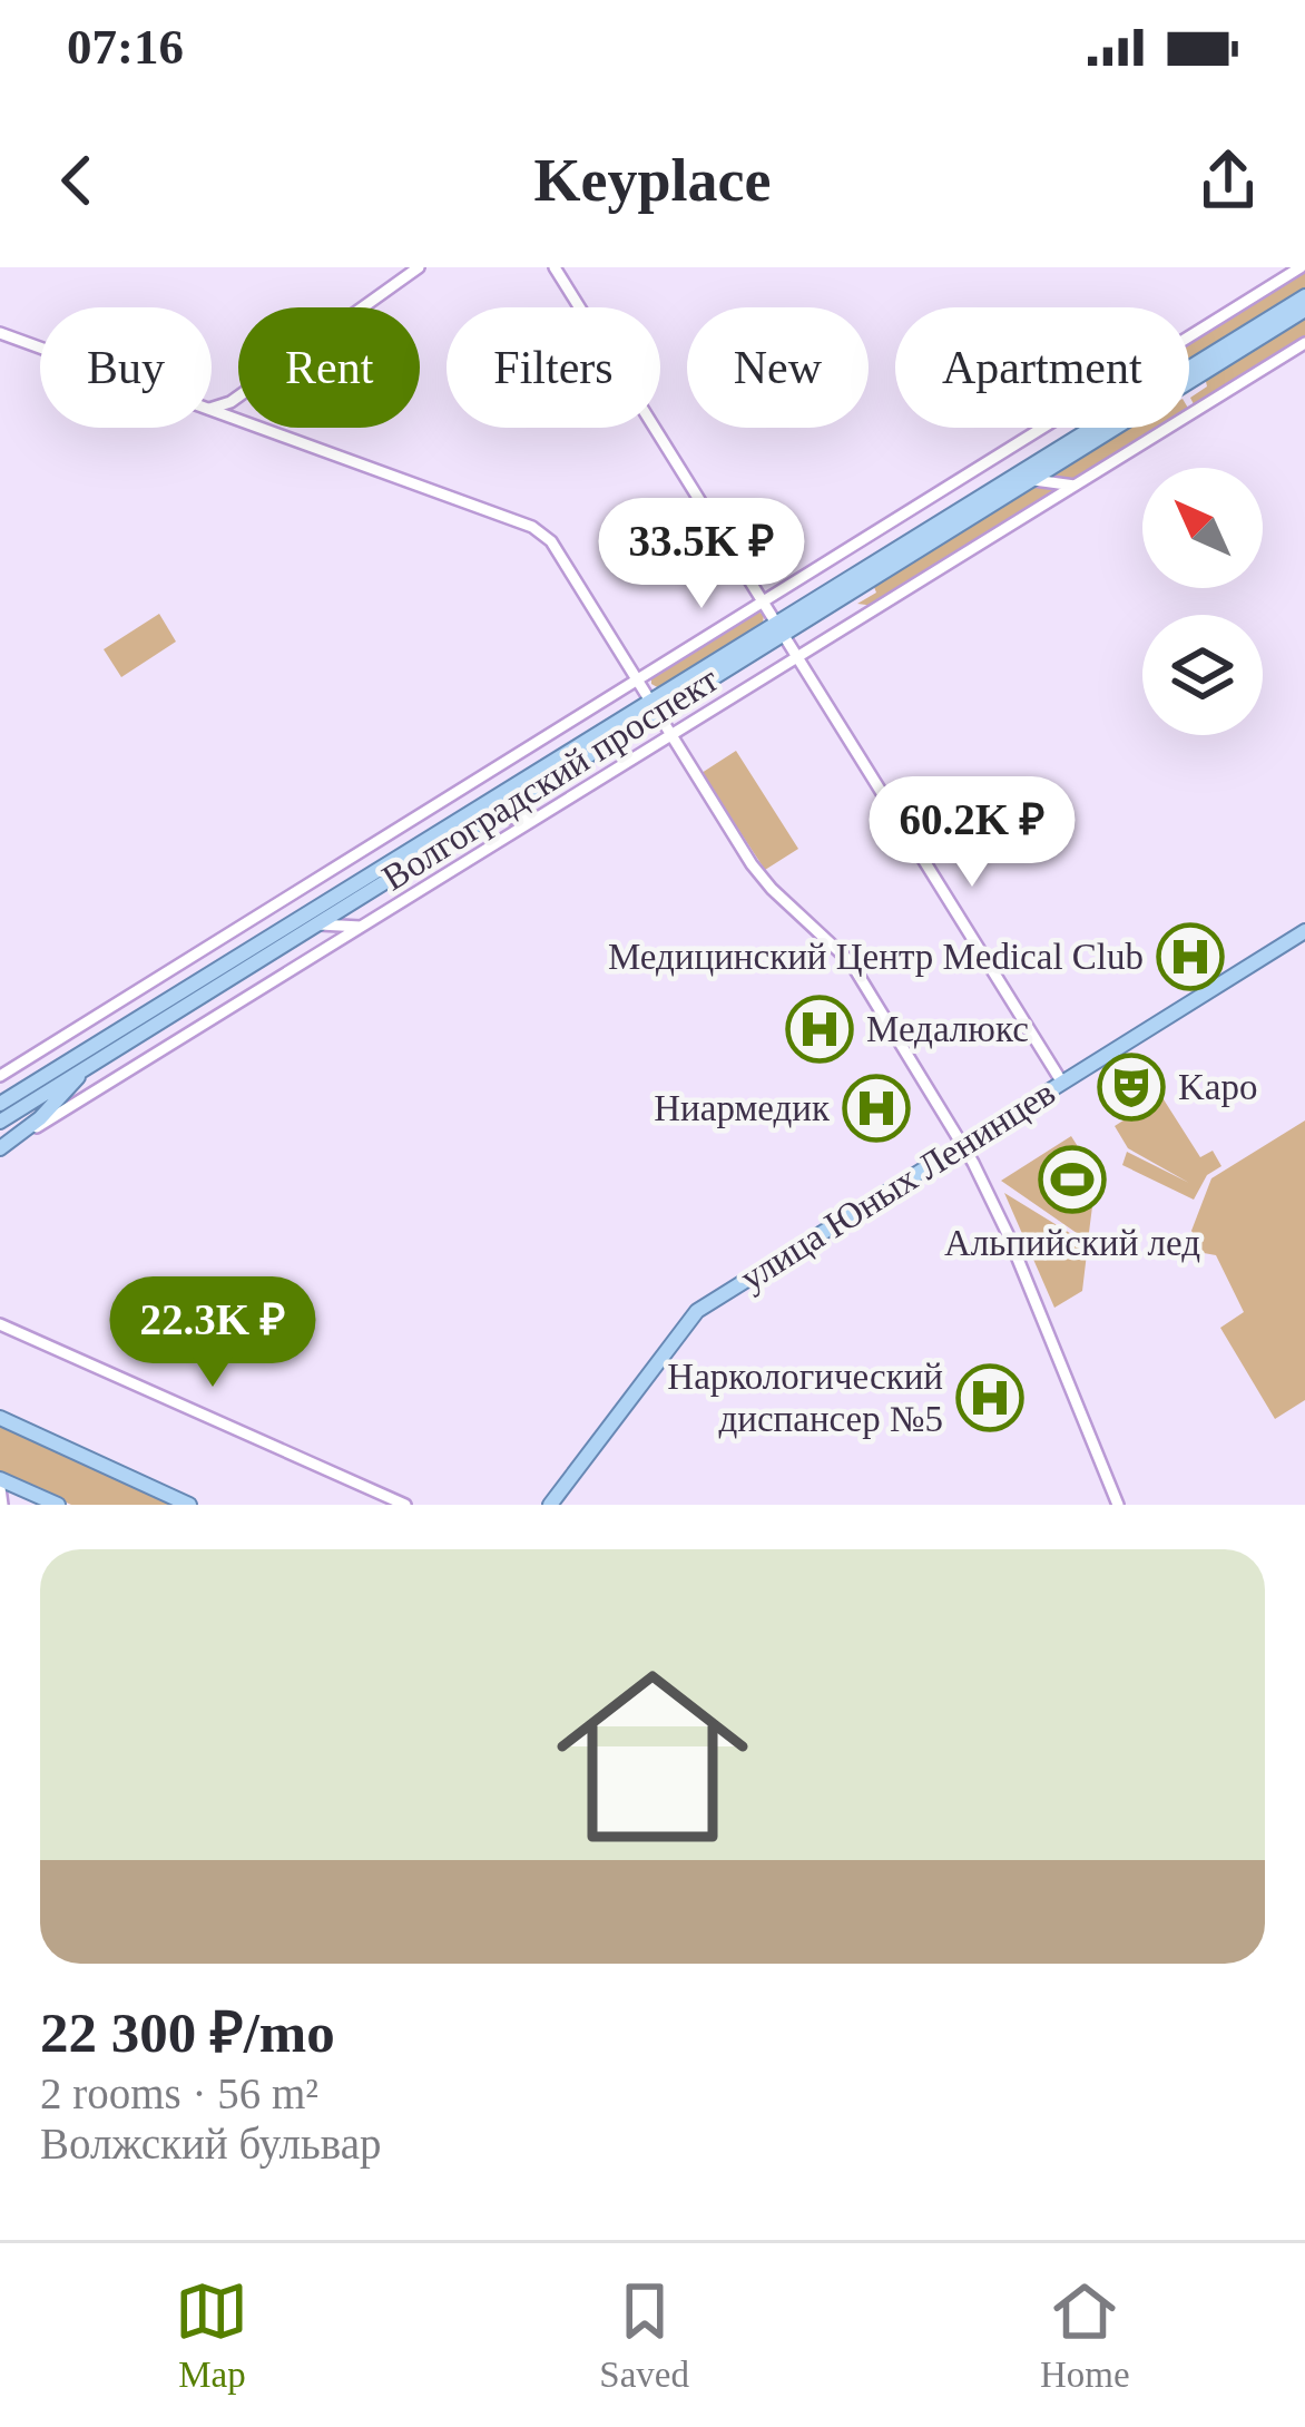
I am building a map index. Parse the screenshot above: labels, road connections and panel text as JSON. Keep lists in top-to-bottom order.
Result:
{
  "streets": {
    "main road": ["Волгоградский проспект", "улица Юных Ленинцев"]
  },
  "places": {
    "hospital": [
      "Медицинский Центр Medical Club",
      "Медалюкс",
      "Ниармедик",
      "Наркологический диспансер №5"
    ],
    "theatre": ["Kapo"],
    "sports": ["Альпийский лед"]
  },
  "north": "top left",
  "page": {
    "status": "07:16",
    "header": "Keyplace",
    "chip": [
      "Buy",
      "Rent",
      "Filters",
      "New",
      "Apartment"
    ],
    "price": ["33.5K ₽", "60.2K ₽", "22.3K ₽"],
    "list": [
      {
        "name": "22 300 ₽/mo",
        "note": "2 rooms · 56 m² · Волжский бульвар"
      }
    ],
    "tabs": ["Map", "Saved", "Home"]
  }
}
